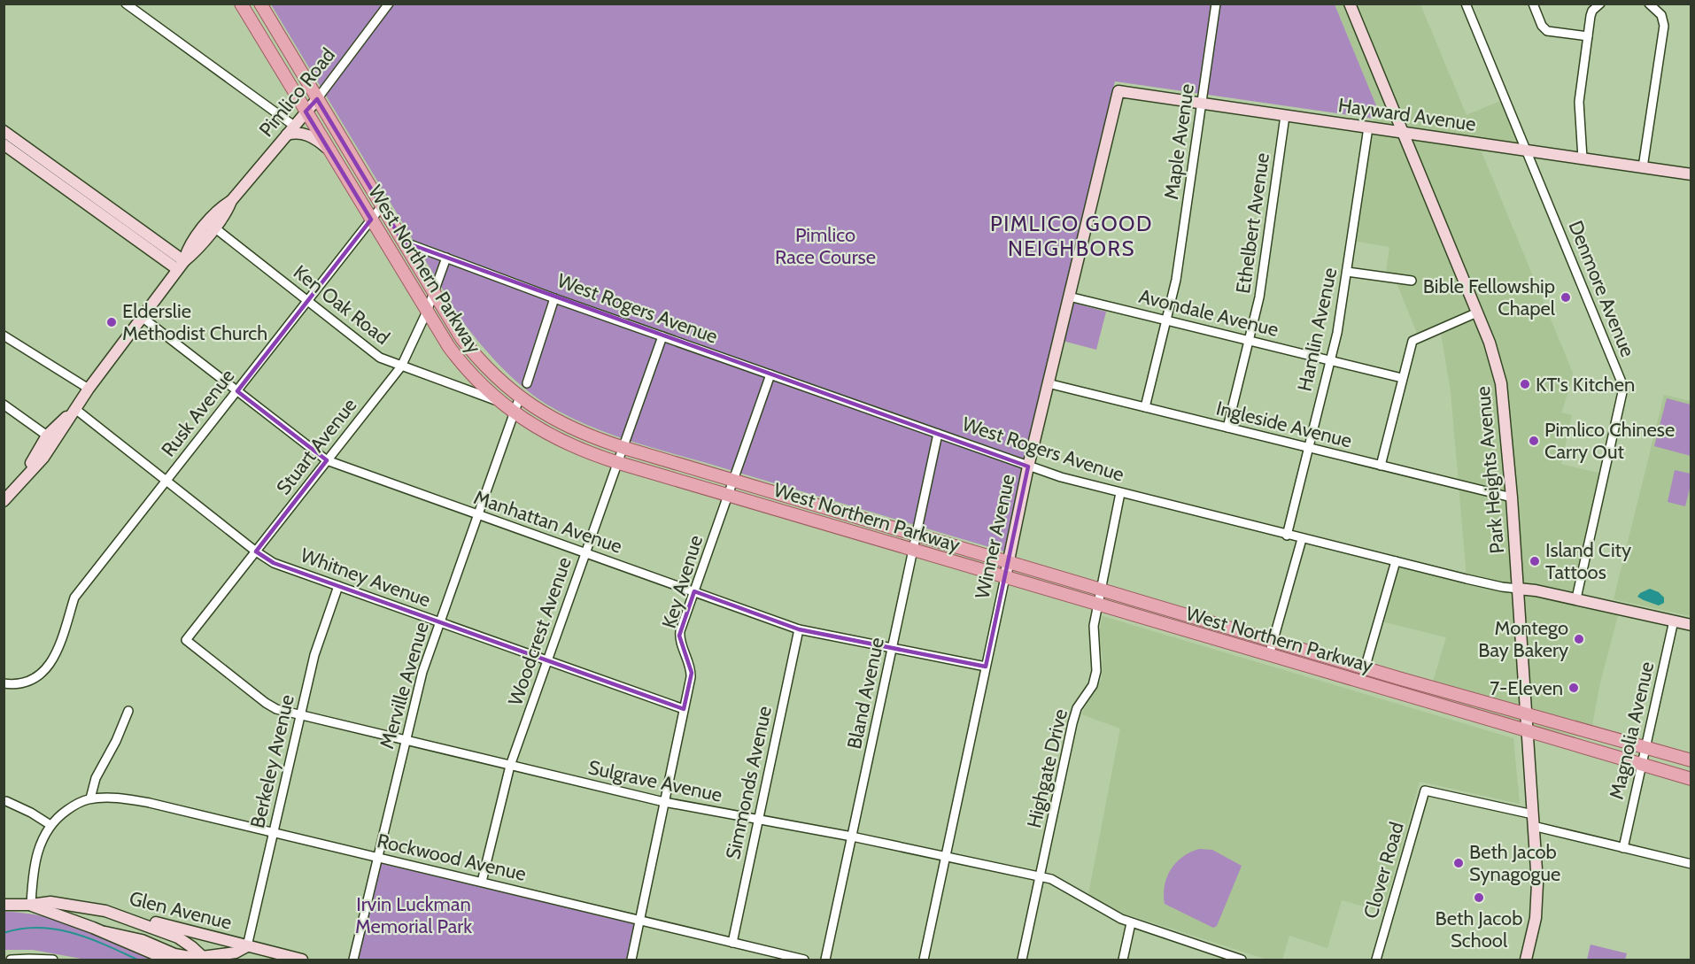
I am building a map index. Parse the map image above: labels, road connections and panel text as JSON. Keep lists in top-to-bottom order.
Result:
{
  "streets": {
    "main road": ["West Northern Parkway"],
    "street": [
      "Pimlico Road",
      "Hayward Avenue",
      "Maple Avenue",
      "Ethelbert Avenue",
      "Denmore Avenue",
      "Ken Oak Road",
      "West Rogers Avenue",
      "Avondale Avenue",
      "Hamlin Avenue",
      "Rusk Avenue",
      "Ingleside Avenue",
      "Stuart Avenue",
      "Park Heights Avenue",
      "Manhattan Avenue",
      "Winner Avenue",
      "Whitney Avenue",
      "Key Avenue",
      "Woodcrest Avenue",
      "Merville Avenue",
      "Bland Avenue",
      "Magnolia Avenue",
      "Berkeley Avenue",
      "Highgate Drive",
      "Sulgrave Avenue",
      "Simmonds Avenue",
      "Rockwood Avenue",
      "Clover Road",
      "Glen Avenue"
    ]
  },
  "crossings": [
    ["Pimlico Road", "West Northern Parkway"],
    ["Pimlico Road", "Ken Oak Road"],
    ["Pimlico Road", "Manhattan Avenue"],
    ["Pimlico Road", "Whitney Avenue"],
    ["Hayward Avenue", "Maple Avenue"],
    ["Hayward Avenue", "Ethelbert Avenue"],
    ["Hayward Avenue", "Denmore Avenue"],
    ["Hayward Avenue", "Hamlin Avenue"],
    ["Hayward Avenue", "Park Heights Avenue"],
    ["Hayward Avenue", "Winner Avenue"],
    ["Maple Avenue", "Avondale Avenue"],
    ["Maple Avenue", "Ingleside Avenue"],
    ["Ethelbert Avenue", "Avondale Avenue"],
    ["Ethelbert Avenue", "Ingleside Avenue"],
    ["West Northern Parkway", "Ken Oak Road"],
    ["West Northern Parkway", "West Rogers Avenue"],
    ["West Northern Parkway", "Rusk Avenue"],
    ["West Northern Parkway", "Stuart Avenue"],
    ["West Northern Parkway", "Park Heights Avenue"],
    ["West Northern Parkway", "Winner Avenue"],
    ["West Northern Parkway", "Key Avenue"],
    ["West Northern Parkway", "Woodcrest Avenue"],
    ["West Northern Parkway", "Merville Avenue"],
    ["West Northern Parkway", "Bland Avenue"],
    ["West Northern Parkway", "Magnolia Avenue"],
    ["West Northern Parkway", "Highgate Drive"],
    ["Denmore Avenue", "West Rogers Avenue"],
    ["Ken Oak Road", "Rusk Avenue"],
    ["Ken Oak Road", "Stuart Avenue"],
    ["West Rogers Avenue", "Hamlin Avenue"],
    ["West Rogers Avenue", "Stuart Avenue"],
    ["West Rogers Avenue", "Park Heights Avenue"],
    ["West Rogers Avenue", "Winner Avenue"],
    ["West Rogers Avenue", "Key Avenue"],
    ["West Rogers Avenue", "Woodcrest Avenue"],
    ["West Rogers Avenue", "Bland Avenue"],
    ["West Rogers Avenue", "Magnolia Avenue"],
    ["West Rogers Avenue", "Highgate Drive"],
    ["Avondale Avenue", "Hamlin Avenue"],
    ["Avondale Avenue", "Winner Avenue"],
    ["Hamlin Avenue", "Ingleside Avenue"],
    ["Rusk Avenue", "Manhattan Avenue"],
    ["Rusk Avenue", "Whitney Avenue"],
    ["Ingleside Avenue", "Park Heights Avenue"],
    ["Ingleside Avenue", "Winner Avenue"],
    ["Stuart Avenue", "Manhattan Avenue"],
    ["Stuart Avenue", "Whitney Avenue"],
    ["Stuart Avenue", "Sulgrave Avenue"],
    ["Park Heights Avenue", "Clover Road"],
    ["Manhattan Avenue", "Winner Avenue"],
    ["Manhattan Avenue", "Key Avenue"],
    ["Manhattan Avenue", "Woodcrest Avenue"],
    ["Manhattan Avenue", "Merville Avenue"],
    ["Manhattan Avenue", "Bland Avenue"],
    ["Manhattan Avenue", "Simmonds Avenue"],
    ["Winner Avenue", "Sulgrave Avenue"],
    ["Whitney Avenue", "Key Avenue"],
    ["Whitney Avenue", "Woodcrest Avenue"],
    ["Whitney Avenue", "Merville Avenue"],
    ["Whitney Avenue", "Berkeley Avenue"],
    ["Key Avenue", "Sulgrave Avenue"],
    ["Key Avenue", "Rockwood Avenue"],
    ["Woodcrest Avenue", "Sulgrave Avenue"],
    ["Woodcrest Avenue", "Rockwood Avenue"],
    ["Merville Avenue", "Sulgrave Avenue"],
    ["Merville Avenue", "Rockwood Avenue"],
    ["Bland Avenue", "Sulgrave Avenue"],
    ["Berkeley Avenue", "Sulgrave Avenue"],
    ["Berkeley Avenue", "Rockwood Avenue"],
    ["Berkeley Avenue", "Glen Avenue"],
    ["Highgate Drive", "Sulgrave Avenue"],
    ["Sulgrave Avenue", "Simmonds Avenue"],
    ["Simmonds Avenue", "Rockwood Avenue"]
  ],
  "districts": ["PIMLICO GOOD NEIGHBORS"],
  "parks": ["Pimlico Race Course", "Irvin Luckman Memorial Park"],
  "places": [
    "Bible Fellowship Chapel",
    "Elderslie Methodist Church",
    "KT's Kitchen",
    "Pimlico Chinese Carry Out",
    "Island City Tattoos",
    "Montego Bay Bakery",
    "7-Eleven",
    "Beth Jacob Synagogue",
    "Beth Jacob School"
  ]
}
